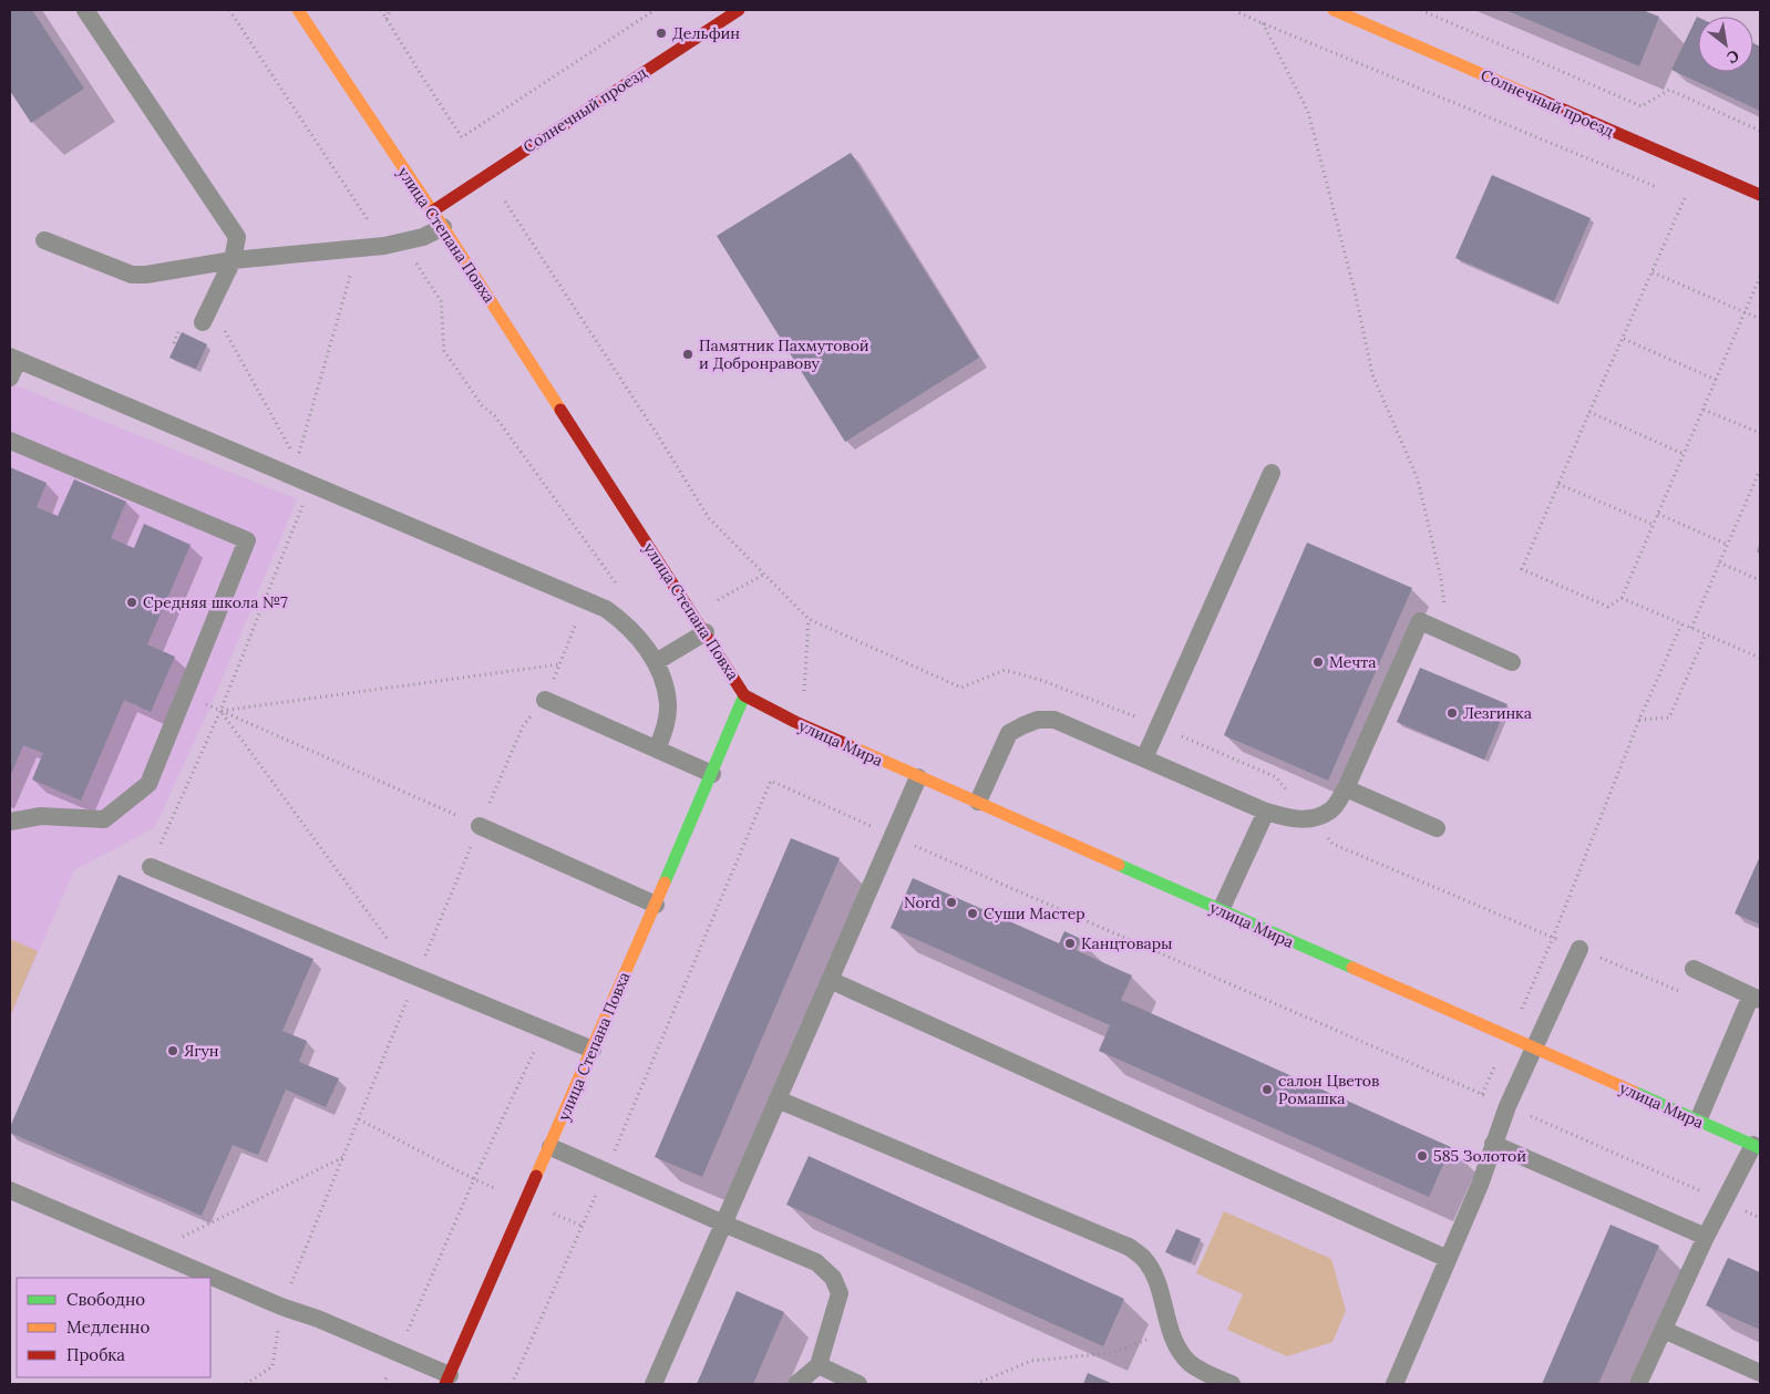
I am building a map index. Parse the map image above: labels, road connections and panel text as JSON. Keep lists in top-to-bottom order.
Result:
{
  "streets": {
    "street": ["Солнечный проезд", "улица Степана Повха", "улица Мира"]
  },
  "crossings": [
    ["Солнечный проезд", "улица Степана Повха"],
    ["улица Степана Повха", "улица Мира"]
  ],
  "places": [
    "Дельфин",
    "Памятник Пахмутовой и Добронравову",
    "Средняя школа №7",
    "Мечта",
    "Лезгинка",
    "Nord",
    "Суши Мастер",
    "Канцтовары",
    "Ягун",
    "салон Цветов Ромашка",
    "585 Золотой"
  ],
  "legend": ["Свободно", "Медленно", "Пробка"],
  "north": "bottom right"
}
